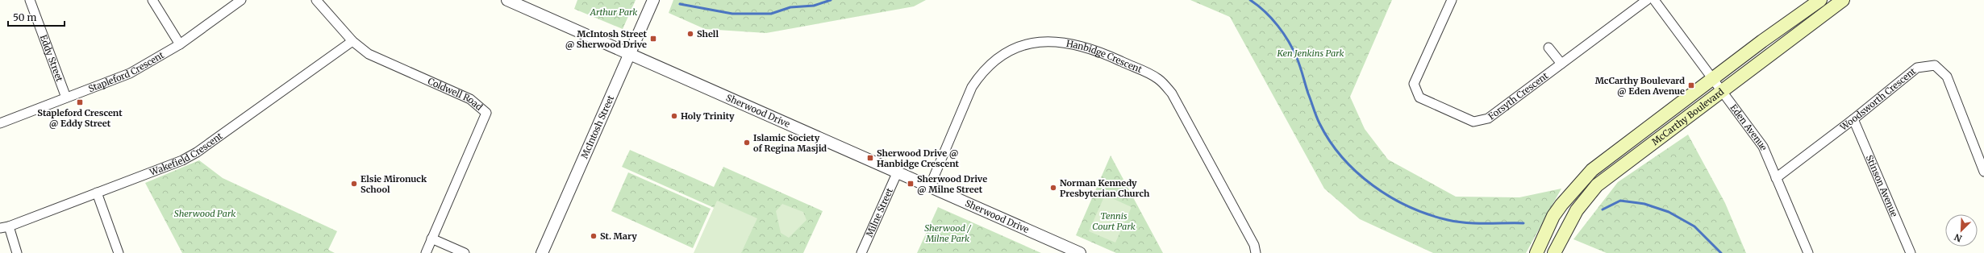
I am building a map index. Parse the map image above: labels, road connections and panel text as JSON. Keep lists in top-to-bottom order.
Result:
{
  "streets": {
    "main road": ["McCarthy Boulevard"],
    "street": [
      "Hanbidge Crescent",
      "Eddy Street",
      "Stapleford Crescent",
      "Coldwell Road",
      "Forsyth Crescent",
      "Woodsworth Crescent",
      "Sherwood Drive",
      "McIntosh Street",
      "Eden Avenue",
      "Wakefield Crescent",
      "Stinson Avenue",
      "Milne Street"
    ]
  },
  "crossings": [
    ["Hanbidge Crescent", "Sherwood Drive"],
    ["Eddy Street", "Stapleford Crescent"],
    ["Coldwell Road", "Wakefield Crescent"],
    ["Woodsworth Crescent", "Eden Avenue"],
    ["Woodsworth Crescent", "Stinson Avenue"],
    ["Sherwood Drive", "McIntosh Street"],
    ["Sherwood Drive", "Milne Street"],
    ["McCarthy Boulevard", "Eden Avenue"]
  ],
  "parks": [
    "Arthur Park",
    "Ken Jenkins Park",
    "Sherwood Park",
    "Tennis Court Park",
    "Sherwood / Milne Park"
  ],
  "places": {
    "other": [
      "Shell",
      "Holy Trinity",
      "Islamic Society of Regina Masjid",
      "Elsie Mironuck School",
      "Norman Kennedy Presbyterian Church",
      "St. Mary"
    ],
    "transit": [
      "McIntosh Street @ Sherwood Drive",
      "McCarthy Boulevard @ Eden Avenue",
      "Stapleford Crescent @ Eddy Street",
      "Sherwood Drive @ Hanbidge Crescent",
      "Sherwood Drive @ Milne Street"
    ]
  },
  "scale_bar": "50 m",
  "north": "bottom left"
}
